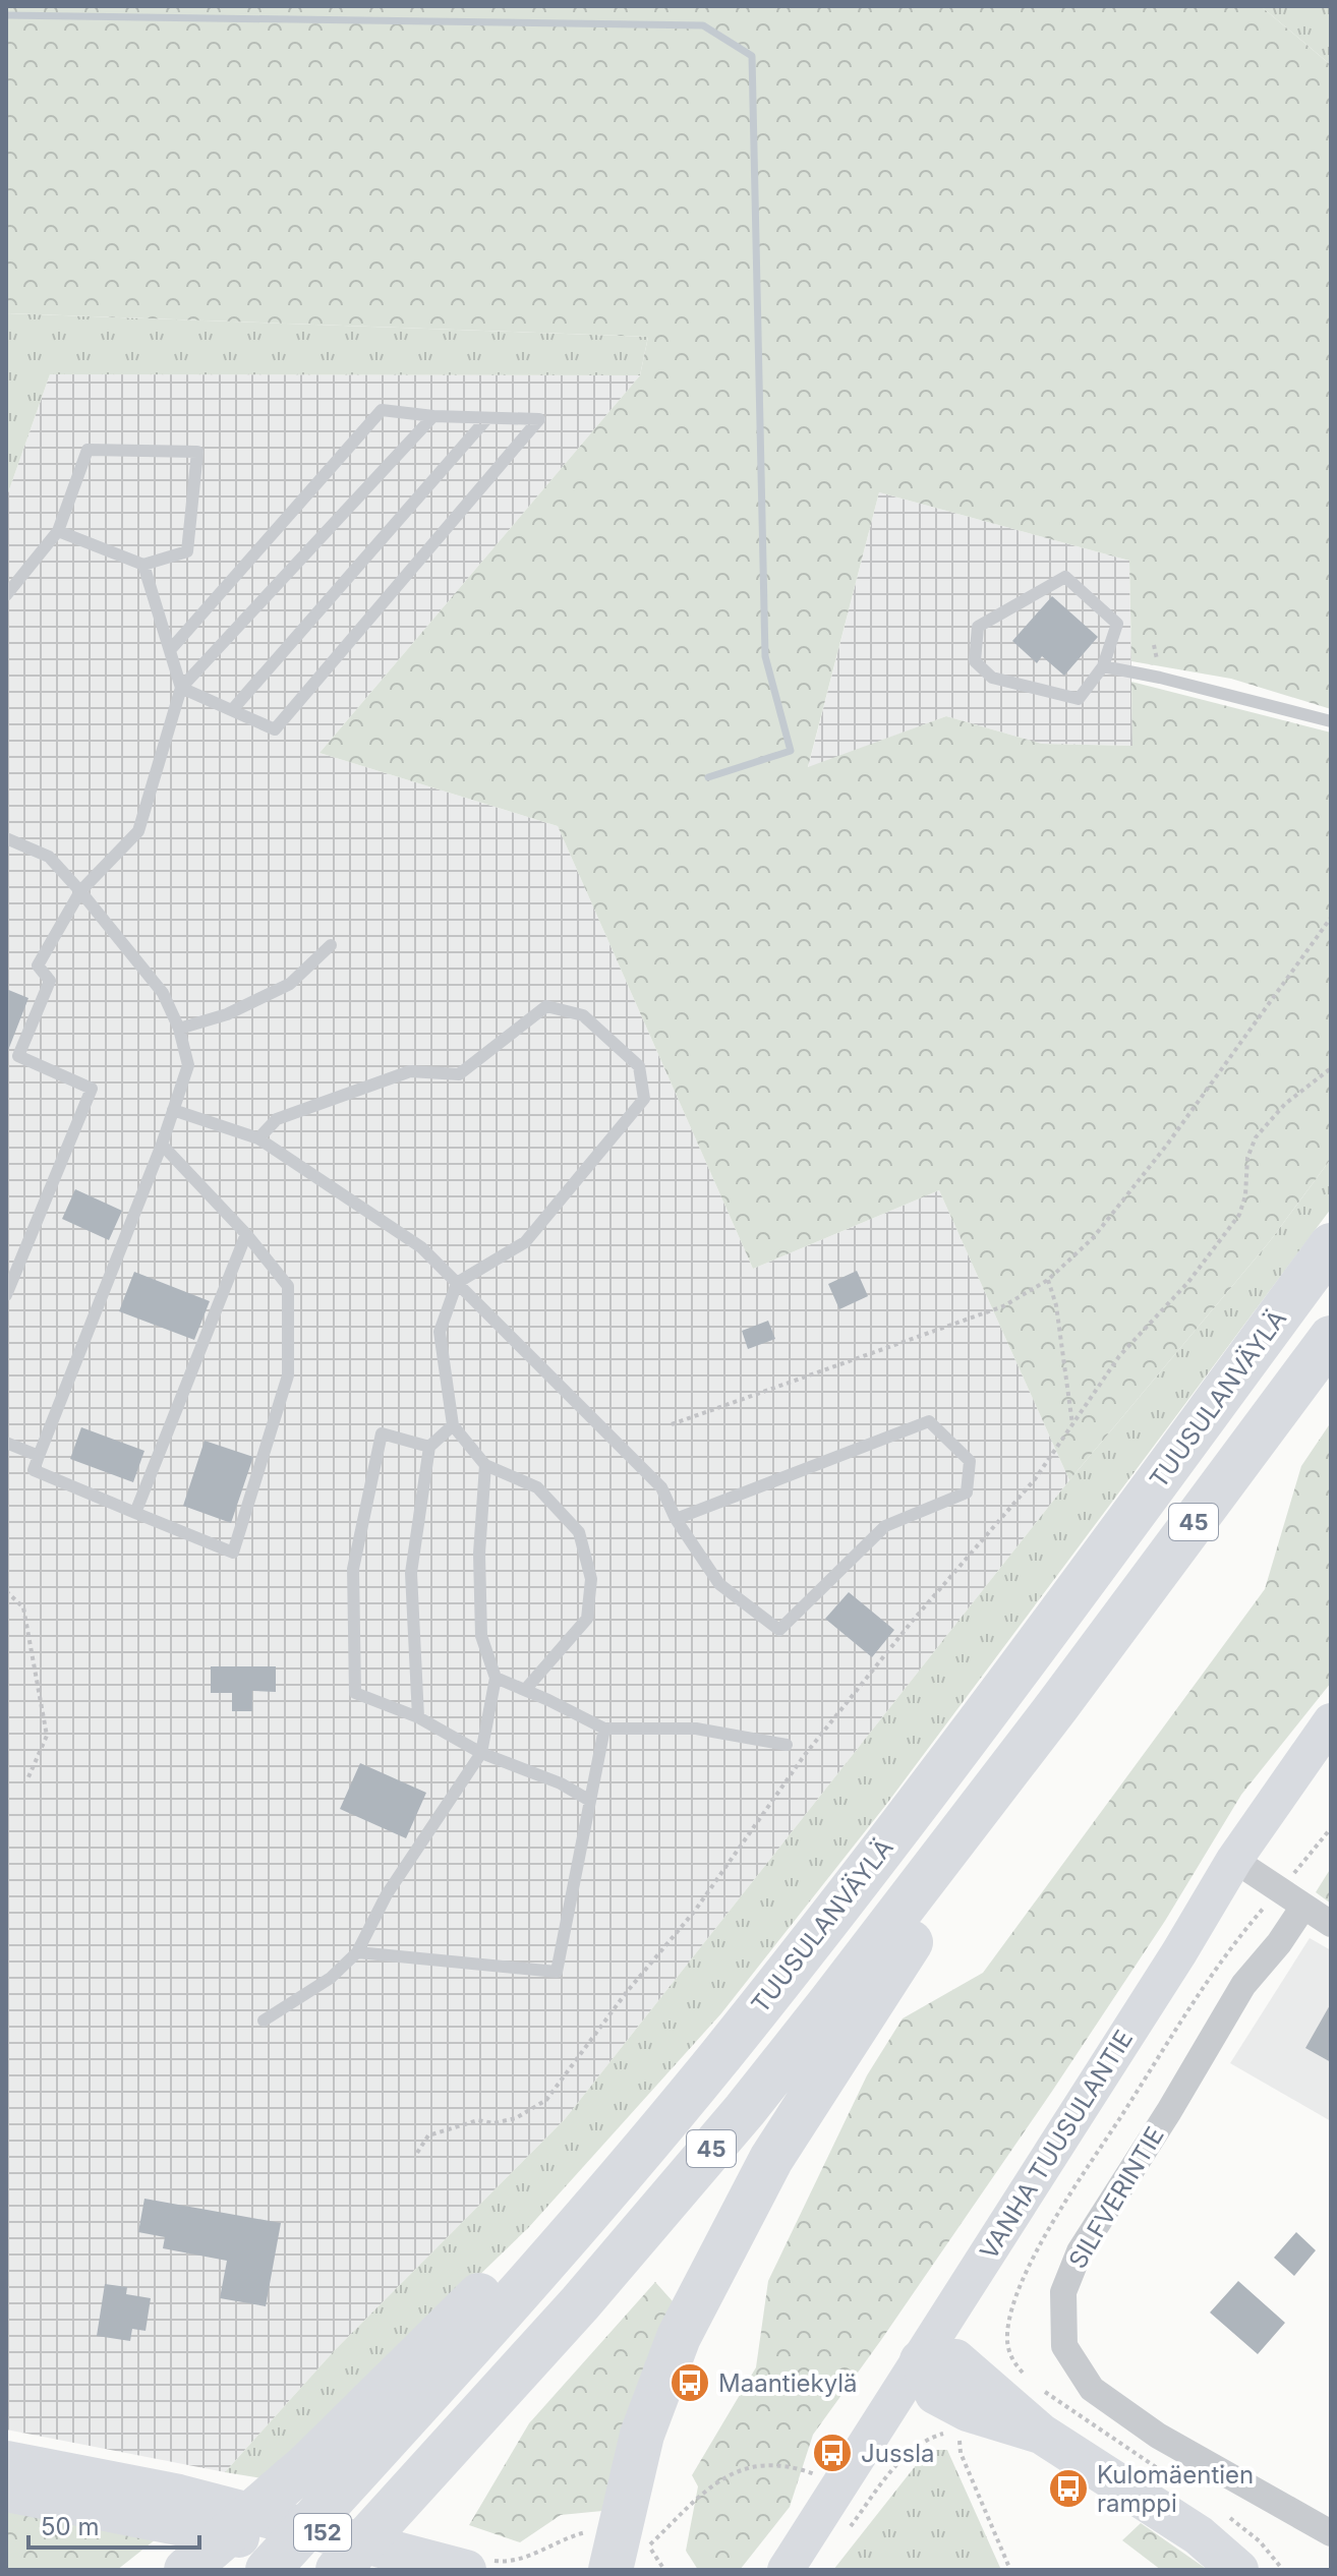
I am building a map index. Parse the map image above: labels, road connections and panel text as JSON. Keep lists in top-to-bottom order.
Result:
{
  "streets": {
    "highway": ["TUUSULANVÄYLÄ", "45"],
    "main road": ["VANHA TUUSULANTIE", "152"],
    "street": ["SILFVERINTIE"]
  },
  "places": {
    "bus stop": ["Maantiekylä", "Jussla", "Kulomäentien ramppi"]
  },
  "scale_bar": "50 m"
}
